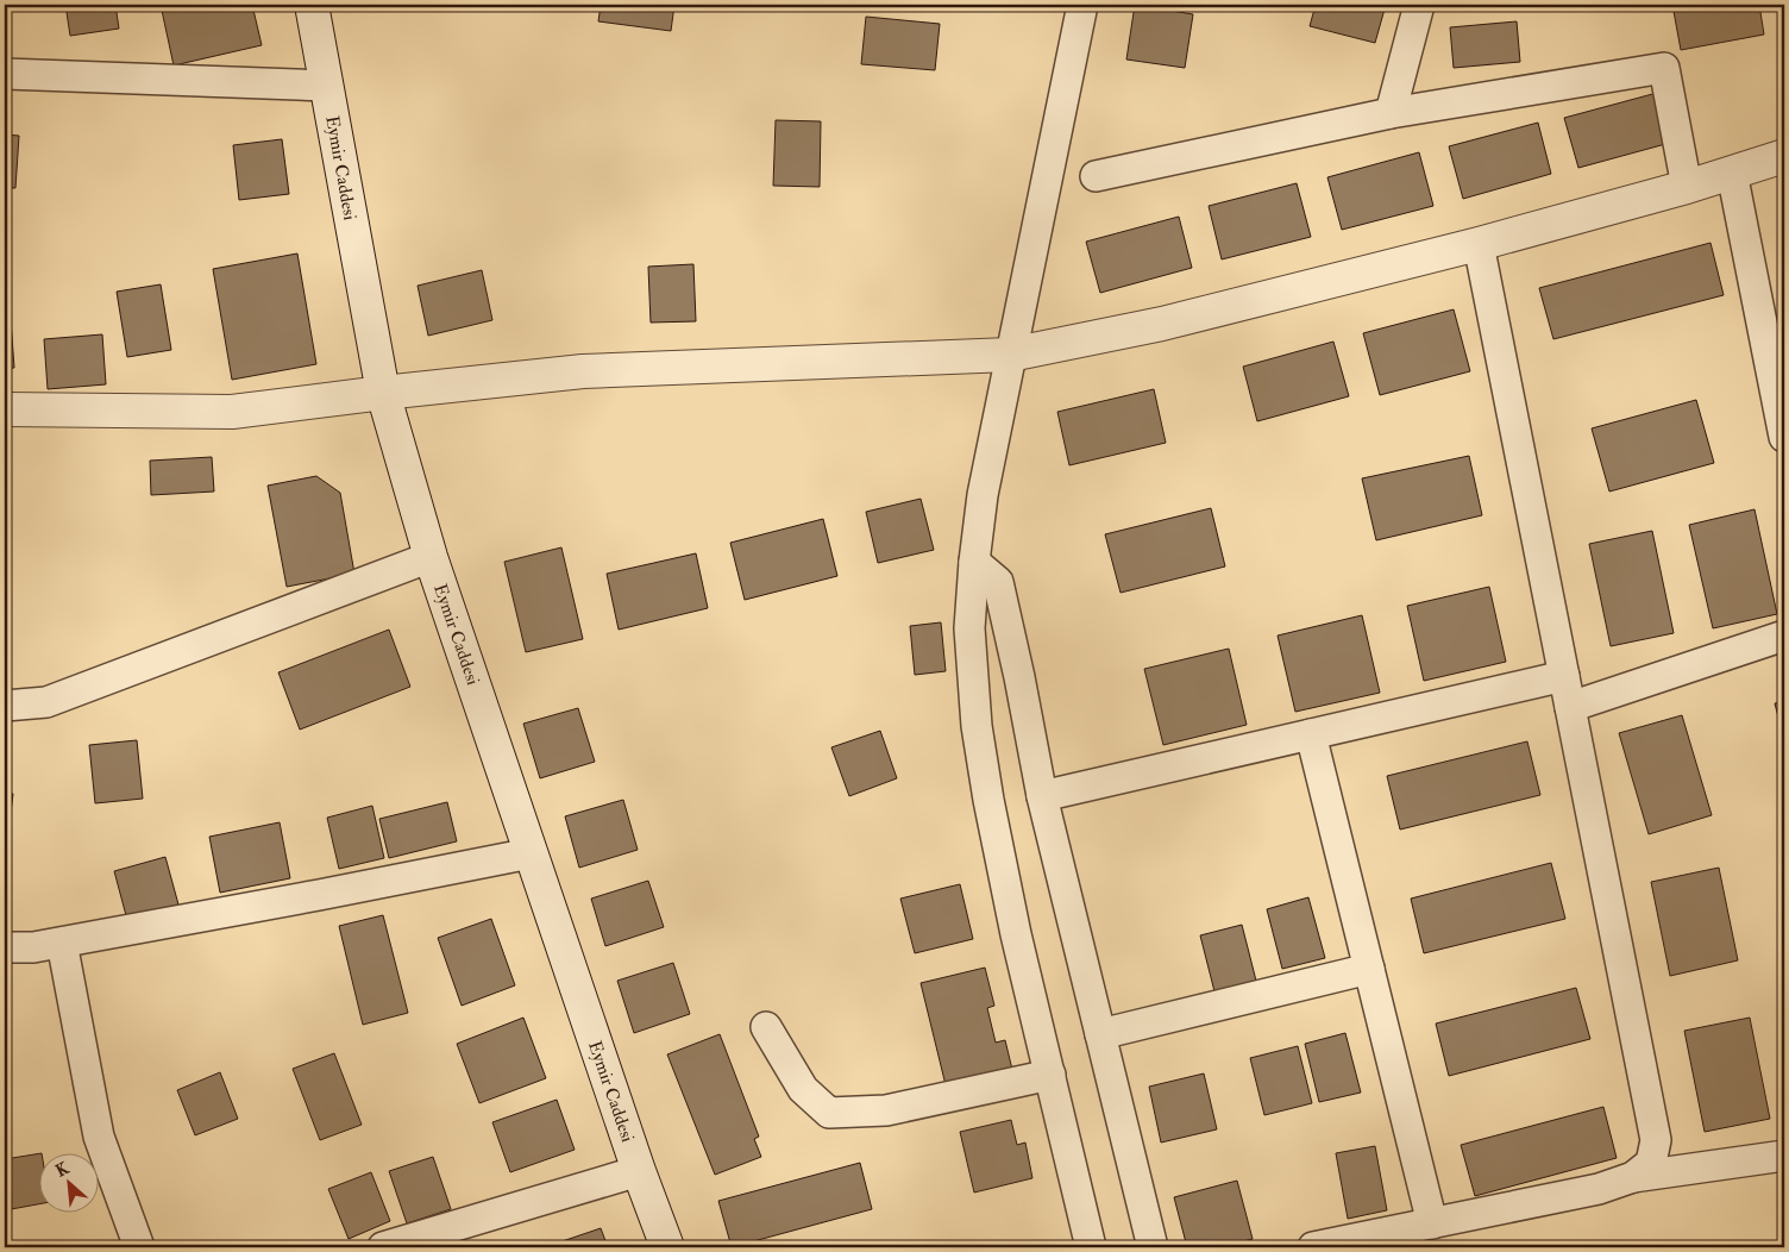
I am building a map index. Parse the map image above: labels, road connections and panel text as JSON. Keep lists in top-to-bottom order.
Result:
{
  "streets": {
    "street": ["Eymir Caddesi"]
  },
  "north": "top left"
}
